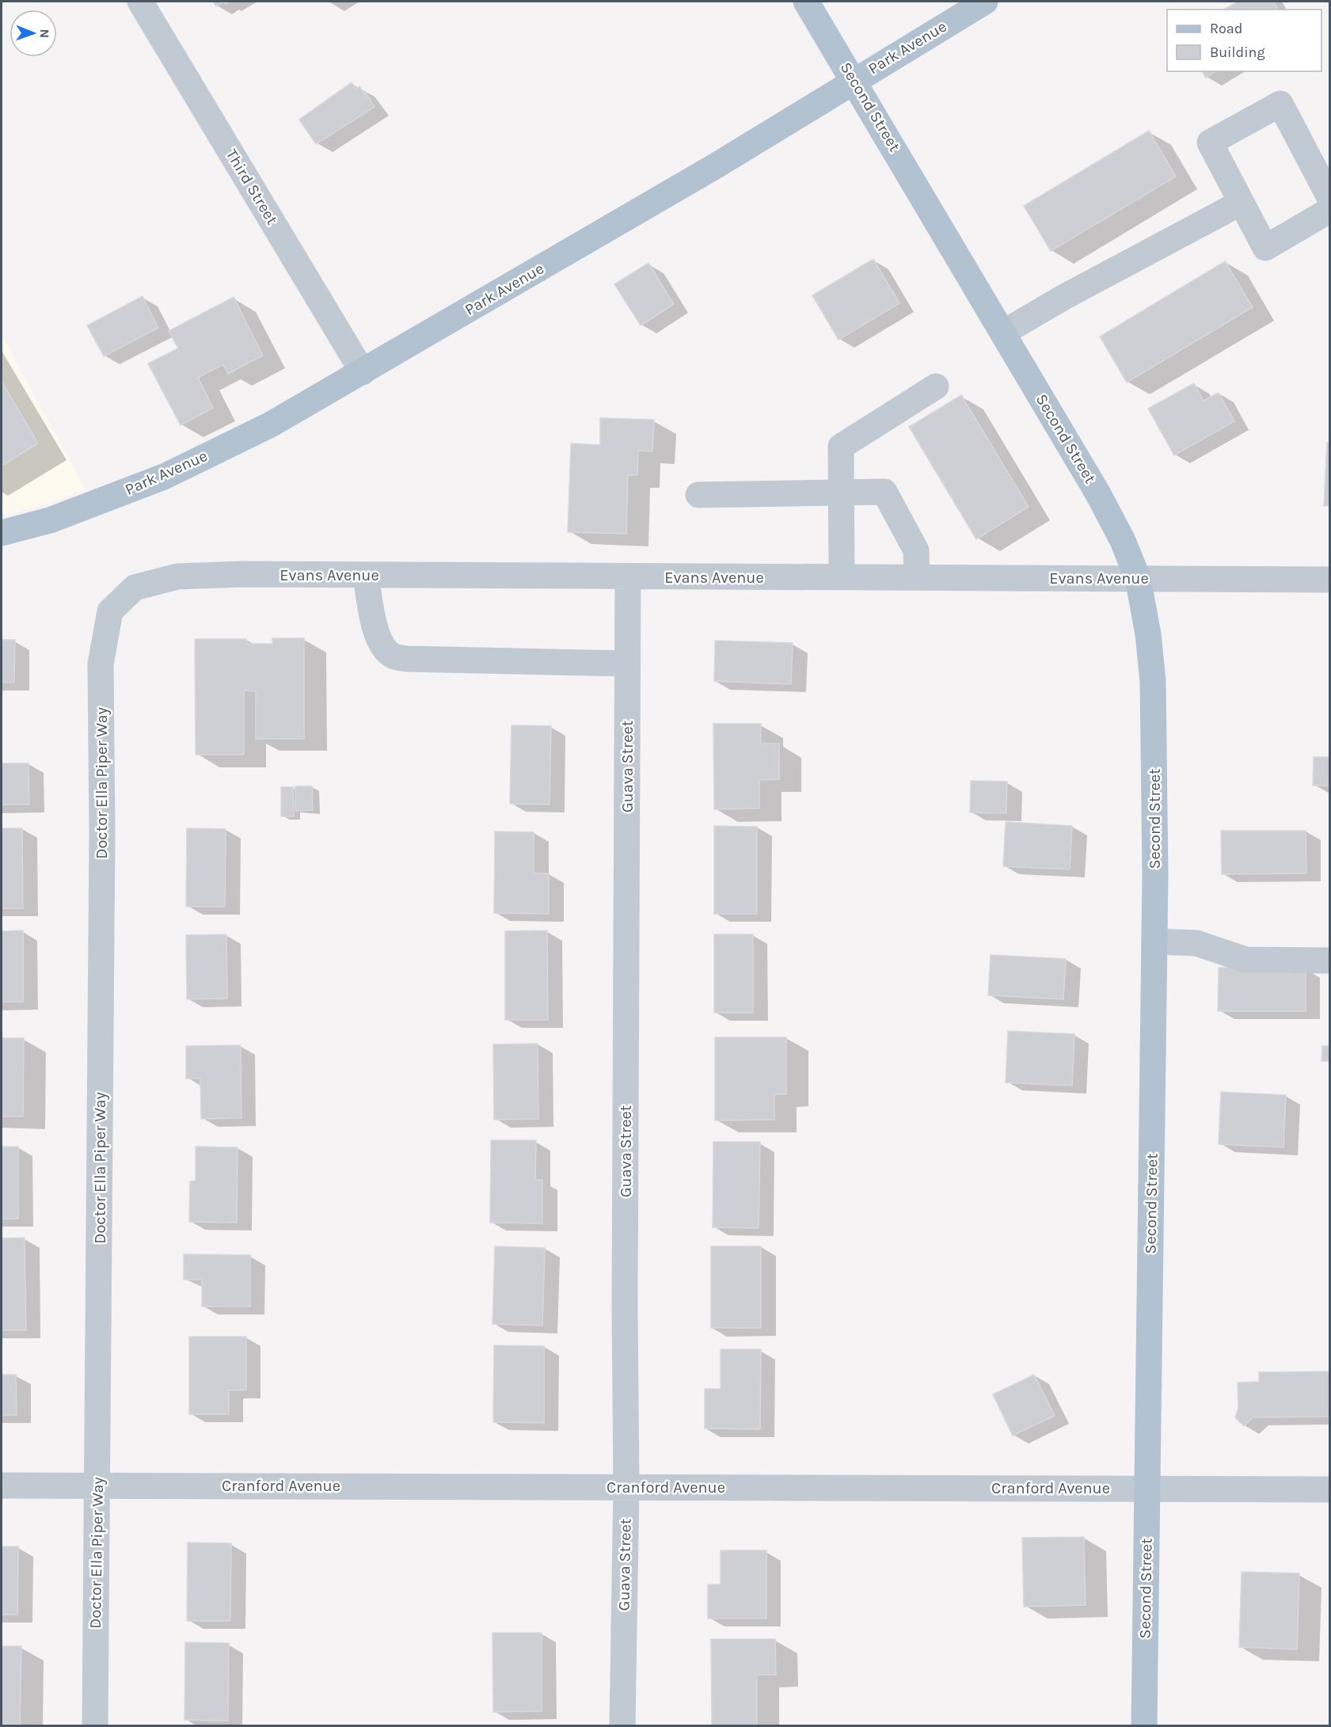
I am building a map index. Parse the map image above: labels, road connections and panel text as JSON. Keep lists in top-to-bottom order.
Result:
{
  "streets": {
    "main road": ["Park Avenue", "Second Street"],
    "street": [
      "Third Street",
      "Evans Avenue",
      "Guava Street",
      "Doctor Ella Piper Way",
      "Cranford Avenue"
    ]
  },
  "crossings": [
    ["Park Avenue", "Second Street"],
    ["Park Avenue", "Third Street"],
    ["Second Street", "Evans Avenue"],
    ["Second Street", "Cranford Avenue"],
    ["Evans Avenue", "Guava Street"],
    ["Evans Avenue", "Doctor Ella Piper Way"],
    ["Guava Street", "Cranford Avenue"],
    ["Doctor Ella Piper Way", "Cranford Avenue"]
  ],
  "legend": ["Road", "Building"],
  "north": "right"
}
